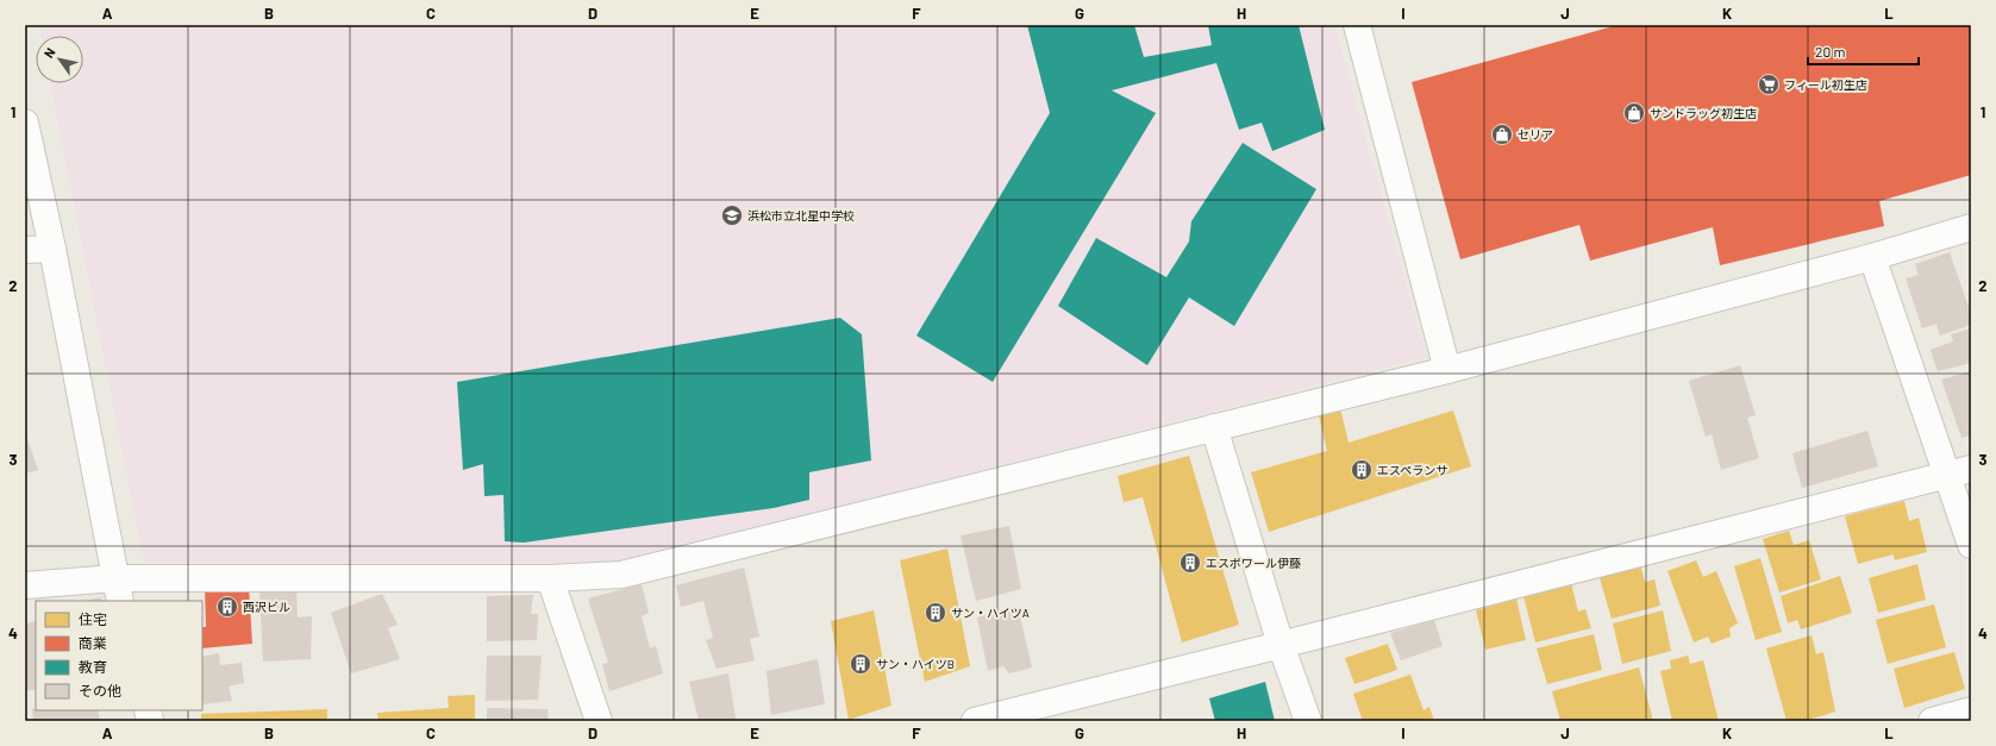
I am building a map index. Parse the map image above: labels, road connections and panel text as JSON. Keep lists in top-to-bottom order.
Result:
{
  "places": {
    "supermarket": ["フィール初生店"],
    "shop": ["サンドラッグ初生店", "セリア"],
    "school or university": ["浜松市立北星中学校"],
    "building": [
      "エスペランサ",
      "エスポワール伊藤",
      "西沢ビル",
      "サン・ハイツA",
      "サン・ハイツB"
    ]
  },
  "legend": [
    "住宅",
    "商業",
    "教育",
    "その他"
  ],
  "scale_bar": "20 m",
  "north": "top left",
  "grid": {
    "columns": [
      "A",
      "B",
      "C",
      "D",
      "E",
      "F",
      "G",
      "H",
      "I",
      "J",
      "K",
      "L"
    ],
    "rows": [
      "1",
      "2",
      "3",
      "4"
    ]
  }
}
